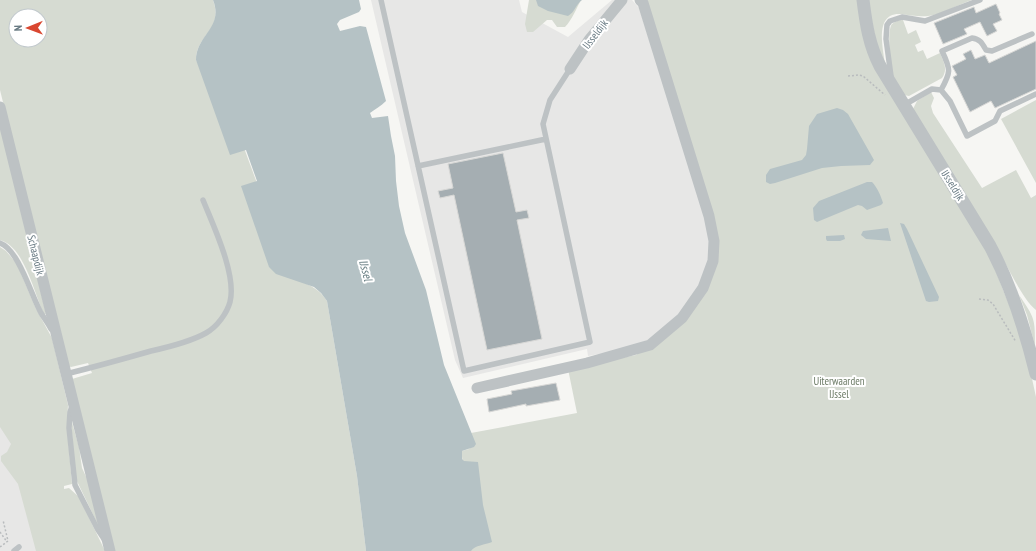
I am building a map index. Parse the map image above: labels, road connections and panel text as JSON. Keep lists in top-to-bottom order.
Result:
{
  "streets": {
    "street": ["IJsseldijk", "Schaapdijk"]
  },
  "water": ["IJssel"],
  "parks": ["Uiterwaarden IJssel"],
  "north": "left"
}
